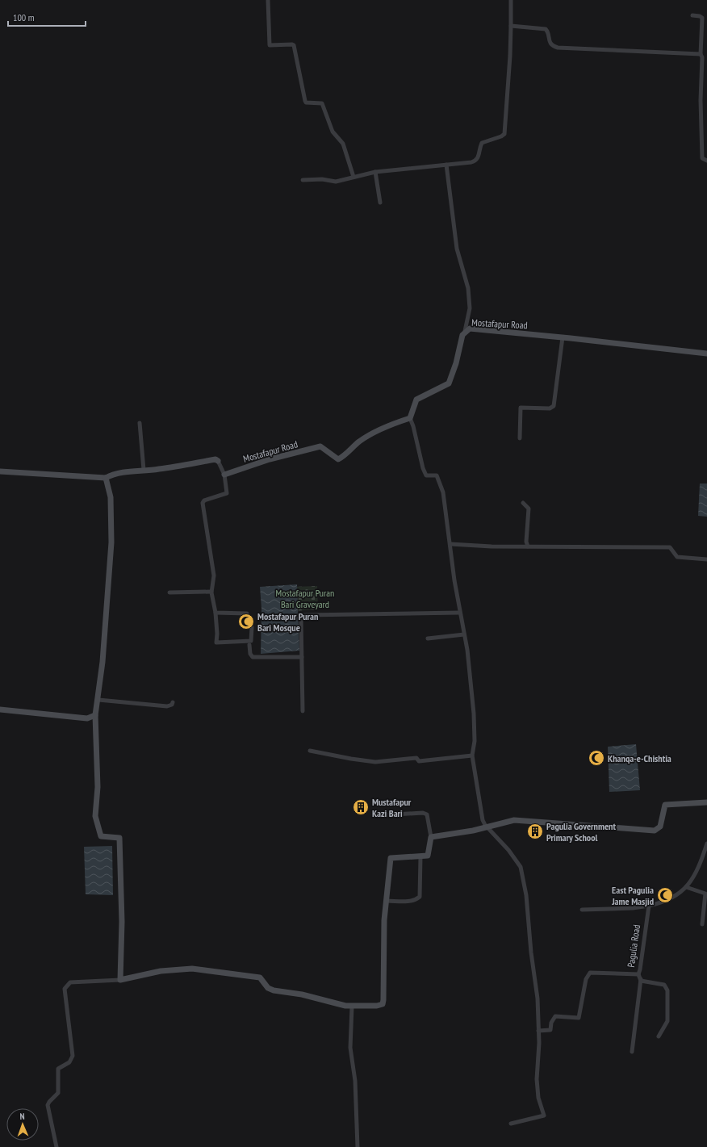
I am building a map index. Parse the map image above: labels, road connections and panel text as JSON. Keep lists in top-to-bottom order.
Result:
{
  "streets": {
    "street": ["Mostafapur Road", "Pagulia Road"]
  },
  "parks": ["Mostafapur Puran Bari Graveyard"],
  "places": {
    "mosque": ["Mostafapur Puran Bari Mosque", "Khanqa-e-Chishtia", "East Pagulia Jame Masjid"],
    "building": ["Mustafapur Kazi Bari", "Pagulia Government Primary School"]
  },
  "scale_bar": "100 m",
  "north": "top"
}
